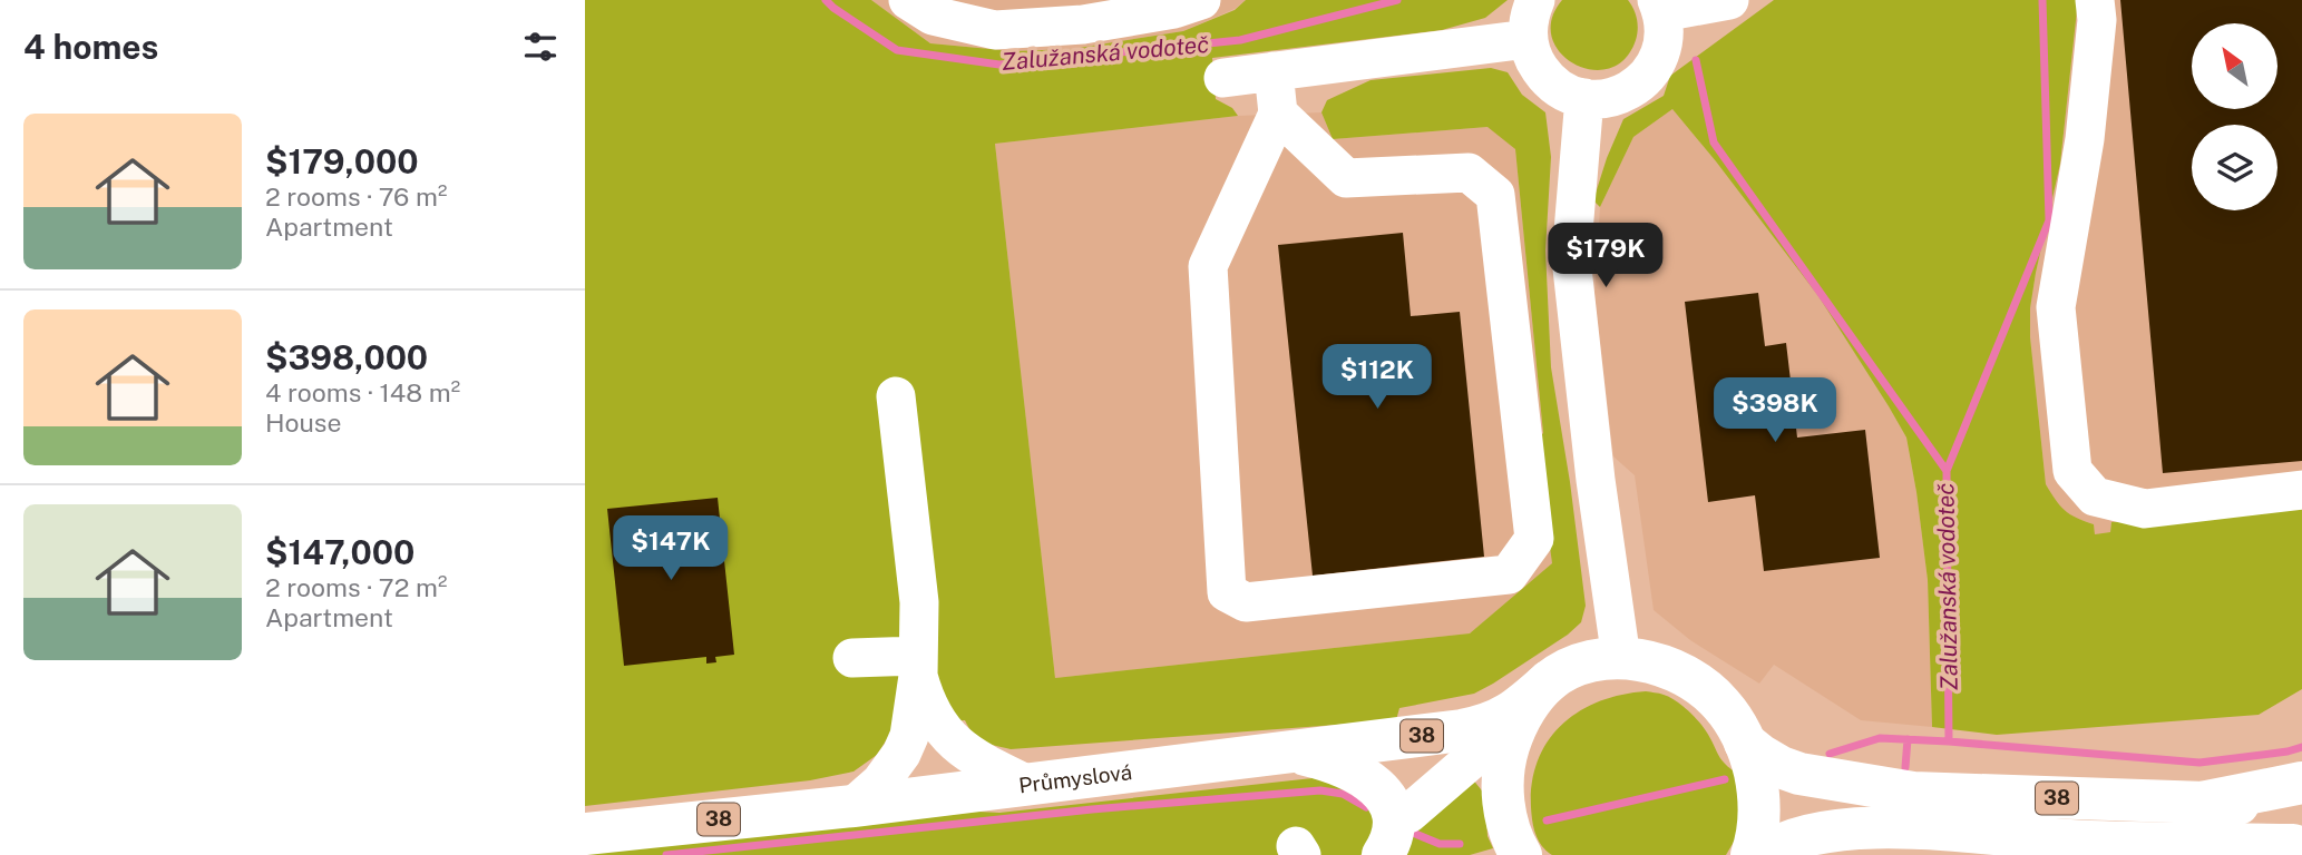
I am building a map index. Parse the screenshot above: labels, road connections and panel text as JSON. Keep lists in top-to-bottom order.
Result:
{
  "streets": {
    "main road": ["38", "Průmyslová"]
  },
  "crossings": [
    ["38", "Průmyslová"]
  ],
  "water": ["Zalužanská vodoteč"],
  "north": "top left",
  "page": {
    "heading": "4 homes",
    "list": [
      {
        "name": "$179,000",
        "note": "2 rooms · 76 m² · Apartment"
      },
      {
        "name": "$398,000",
        "note": "4 rooms · 148 m² · House"
      },
      {
        "name": "$147,000",
        "note": "2 rooms · 72 m² · Apartment"
      }
    ],
    "price": [
      "$179K",
      "$112K",
      "$398K",
      "$147K"
    ]
  }
}
